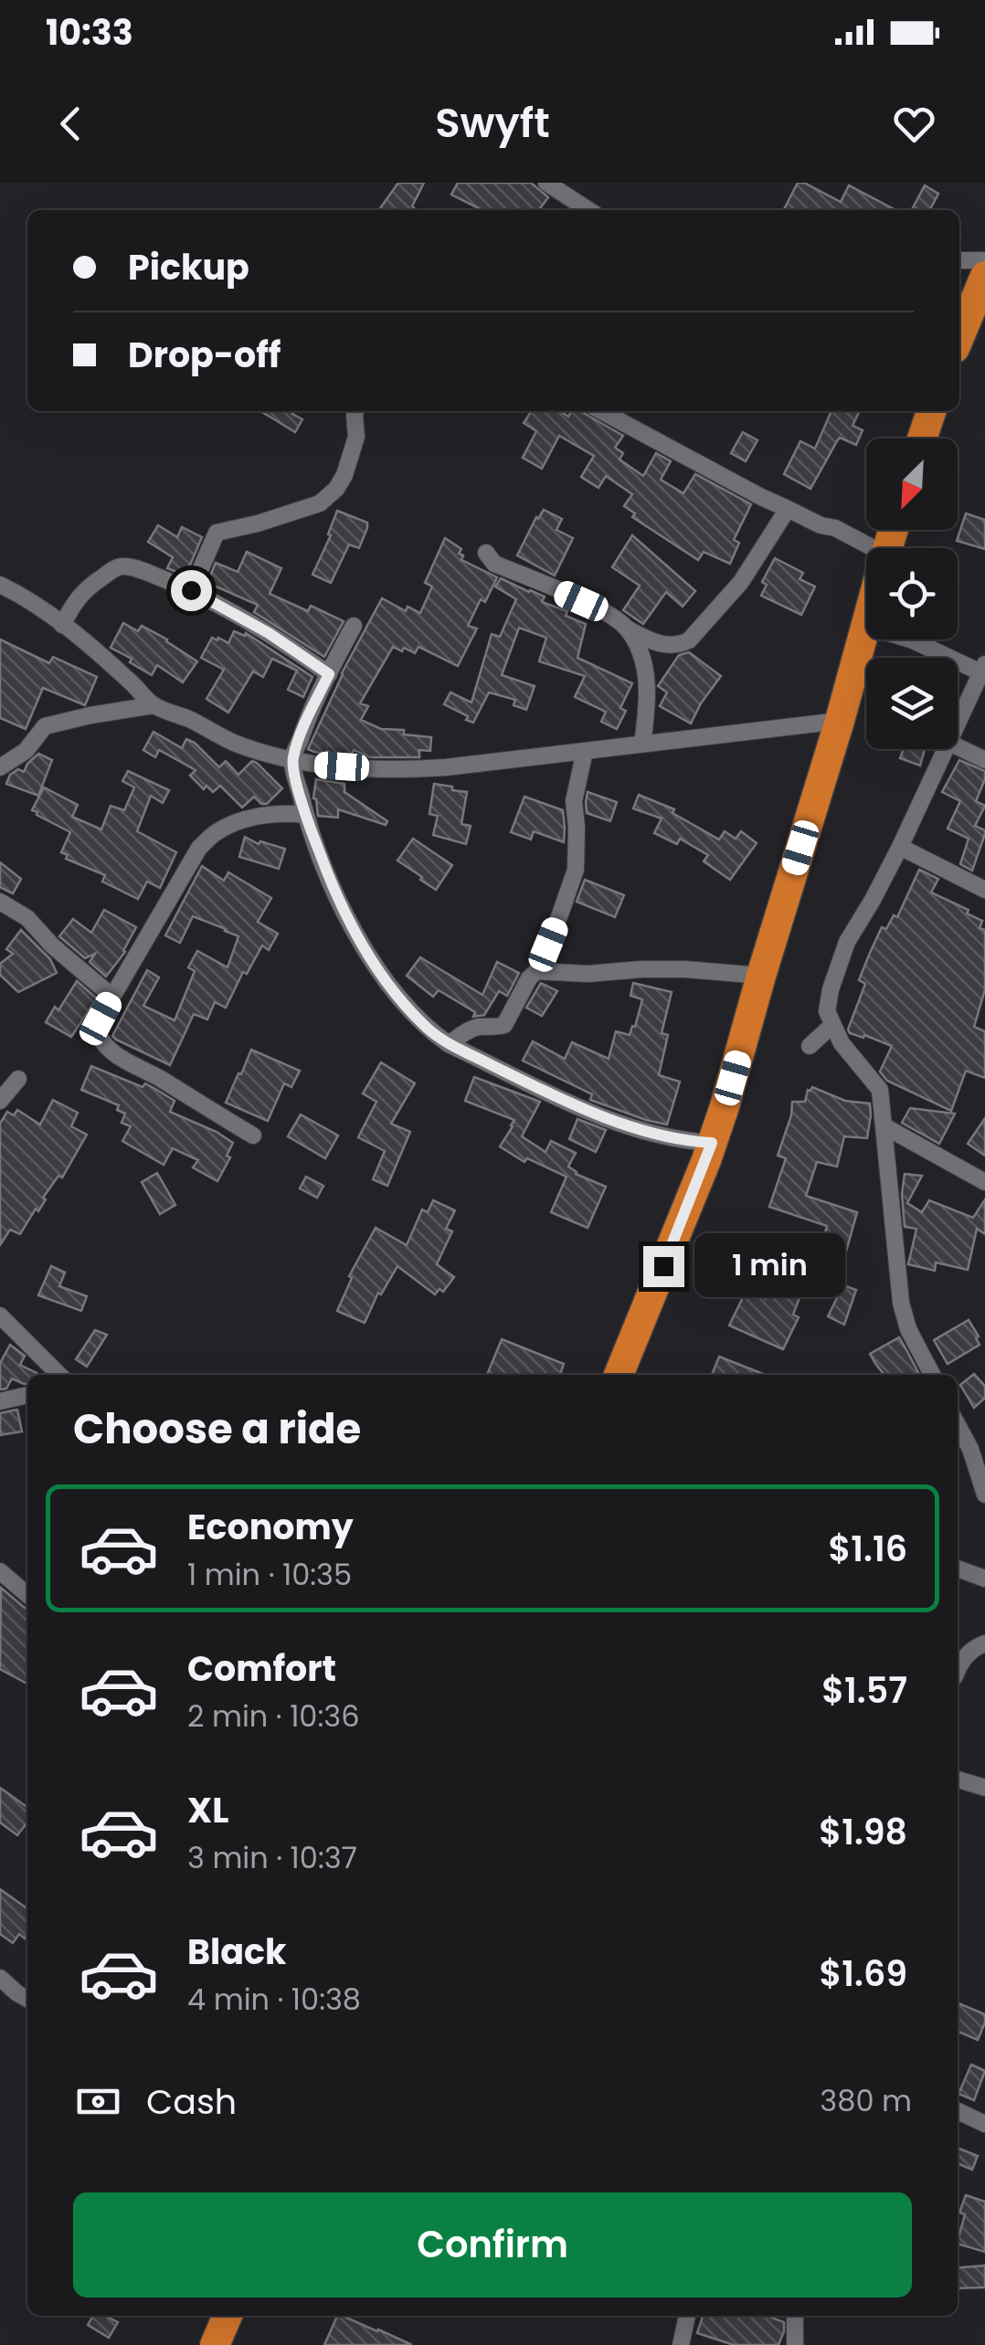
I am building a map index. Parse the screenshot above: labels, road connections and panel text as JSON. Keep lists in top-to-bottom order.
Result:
{
  "north": "bottom left",
  "page": {
    "status": "10:33",
    "header": "Swyft",
    "banner": ["Pickup", "Drop-off"],
    "bubble": "1 min",
    "heading": "Choose a ride",
    "list": [
      {
        "name": "Economy",
        "note": "1 min · 10:35",
        "value": "$1.16"
      },
      {
        "name": "Comfort",
        "note": "2 min · 10:36",
        "value": "$1.57"
      },
      {
        "name": "XL",
        "note": "3 min · 10:37",
        "value": "$1.98"
      },
      {
        "name": "Black",
        "note": "4 min · 10:38",
        "value": "$1.69"
      }
    ],
    "pay": ["Cash", "380 m"],
    "buttons": "Confirm"
  }
}
